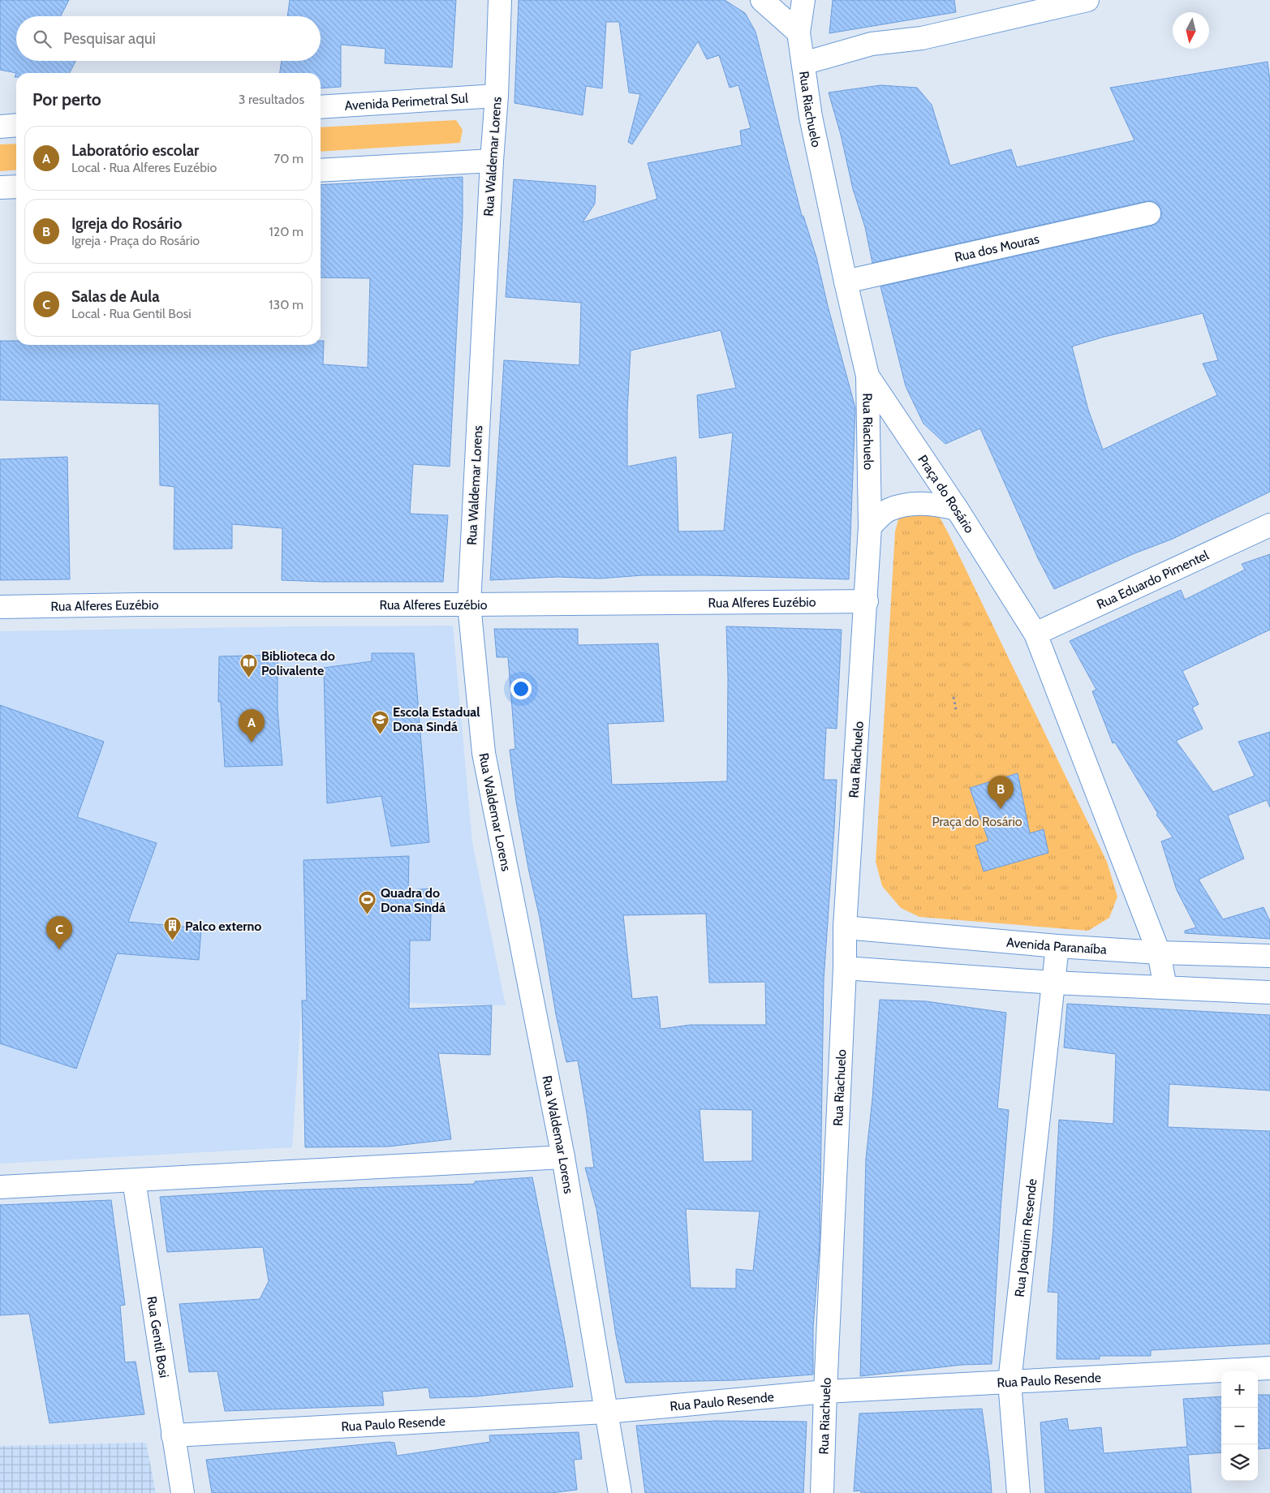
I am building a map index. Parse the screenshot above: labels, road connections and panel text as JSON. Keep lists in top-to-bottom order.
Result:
{
  "streets": {
    "street": [
      "Avenida Perimetral Sul",
      "Rua Riachuelo",
      "Rua Waldemar Lorens",
      "Rua dos Mouras",
      "Praça do Rosário",
      "Rua Eduardo Pimentel",
      "Rua Alferes Euzébio",
      "Avenida Paranaíba",
      "Rua Joaquim Resende",
      "Rua Gentil Bosi",
      "Rua Paulo Resende"
    ]
  },
  "crossings": [
    ["Avenida Perimetral Sul", "Rua Waldemar Lorens"],
    ["Rua Riachuelo", "Rua dos Mouras"],
    ["Rua Riachuelo", "Praça do Rosário"],
    ["Rua Riachuelo", "Rua Alferes Euzébio"],
    ["Rua Riachuelo", "Avenida Paranaíba"],
    ["Rua Riachuelo", "Rua Paulo Resende"],
    ["Rua Waldemar Lorens", "Rua Alferes Euzébio"],
    ["Rua Waldemar Lorens", "Rua Paulo Resende"],
    ["Praça do Rosário", "Rua Eduardo Pimentel"],
    ["Praça do Rosário", "Avenida Paranaíba"],
    ["Avenida Paranaíba", "Rua Joaquim Resende"],
    ["Rua Joaquim Resende", "Rua Paulo Resende"],
    ["Rua Gentil Bosi", "Rua Paulo Resende"]
  ],
  "parks": ["Praça do Rosário"],
  "places": {
    "library": ["Biblioteca do Polivalente"],
    "school or university": ["Escola Estadual Dona Sindá"],
    "sports": ["Quadra do Dona Sindá"],
    "building": ["Palco externo"]
  },
  "north": "bottom",
  "page": {
    "search": "Pesquisar aqui",
    "heading": ["Por perto", "3 resultados"],
    "list": [
      {
        "mark": "A",
        "name": "Laboratório escolar",
        "note": "Local · Rua Alferes Euzébio",
        "value": "70 m"
      },
      {
        "mark": "B",
        "name": "Igreja do Rosário",
        "note": "Igreja · Praça do Rosário",
        "value": "120 m"
      },
      {
        "mark": "C",
        "name": "Salas de Aula",
        "note": "Local · Rua Gentil Bosi",
        "value": "130 m"
      }
    ],
    "pins": ["A", "B", "C"],
    "map_buttons": ["+", "−"]
  }
}
